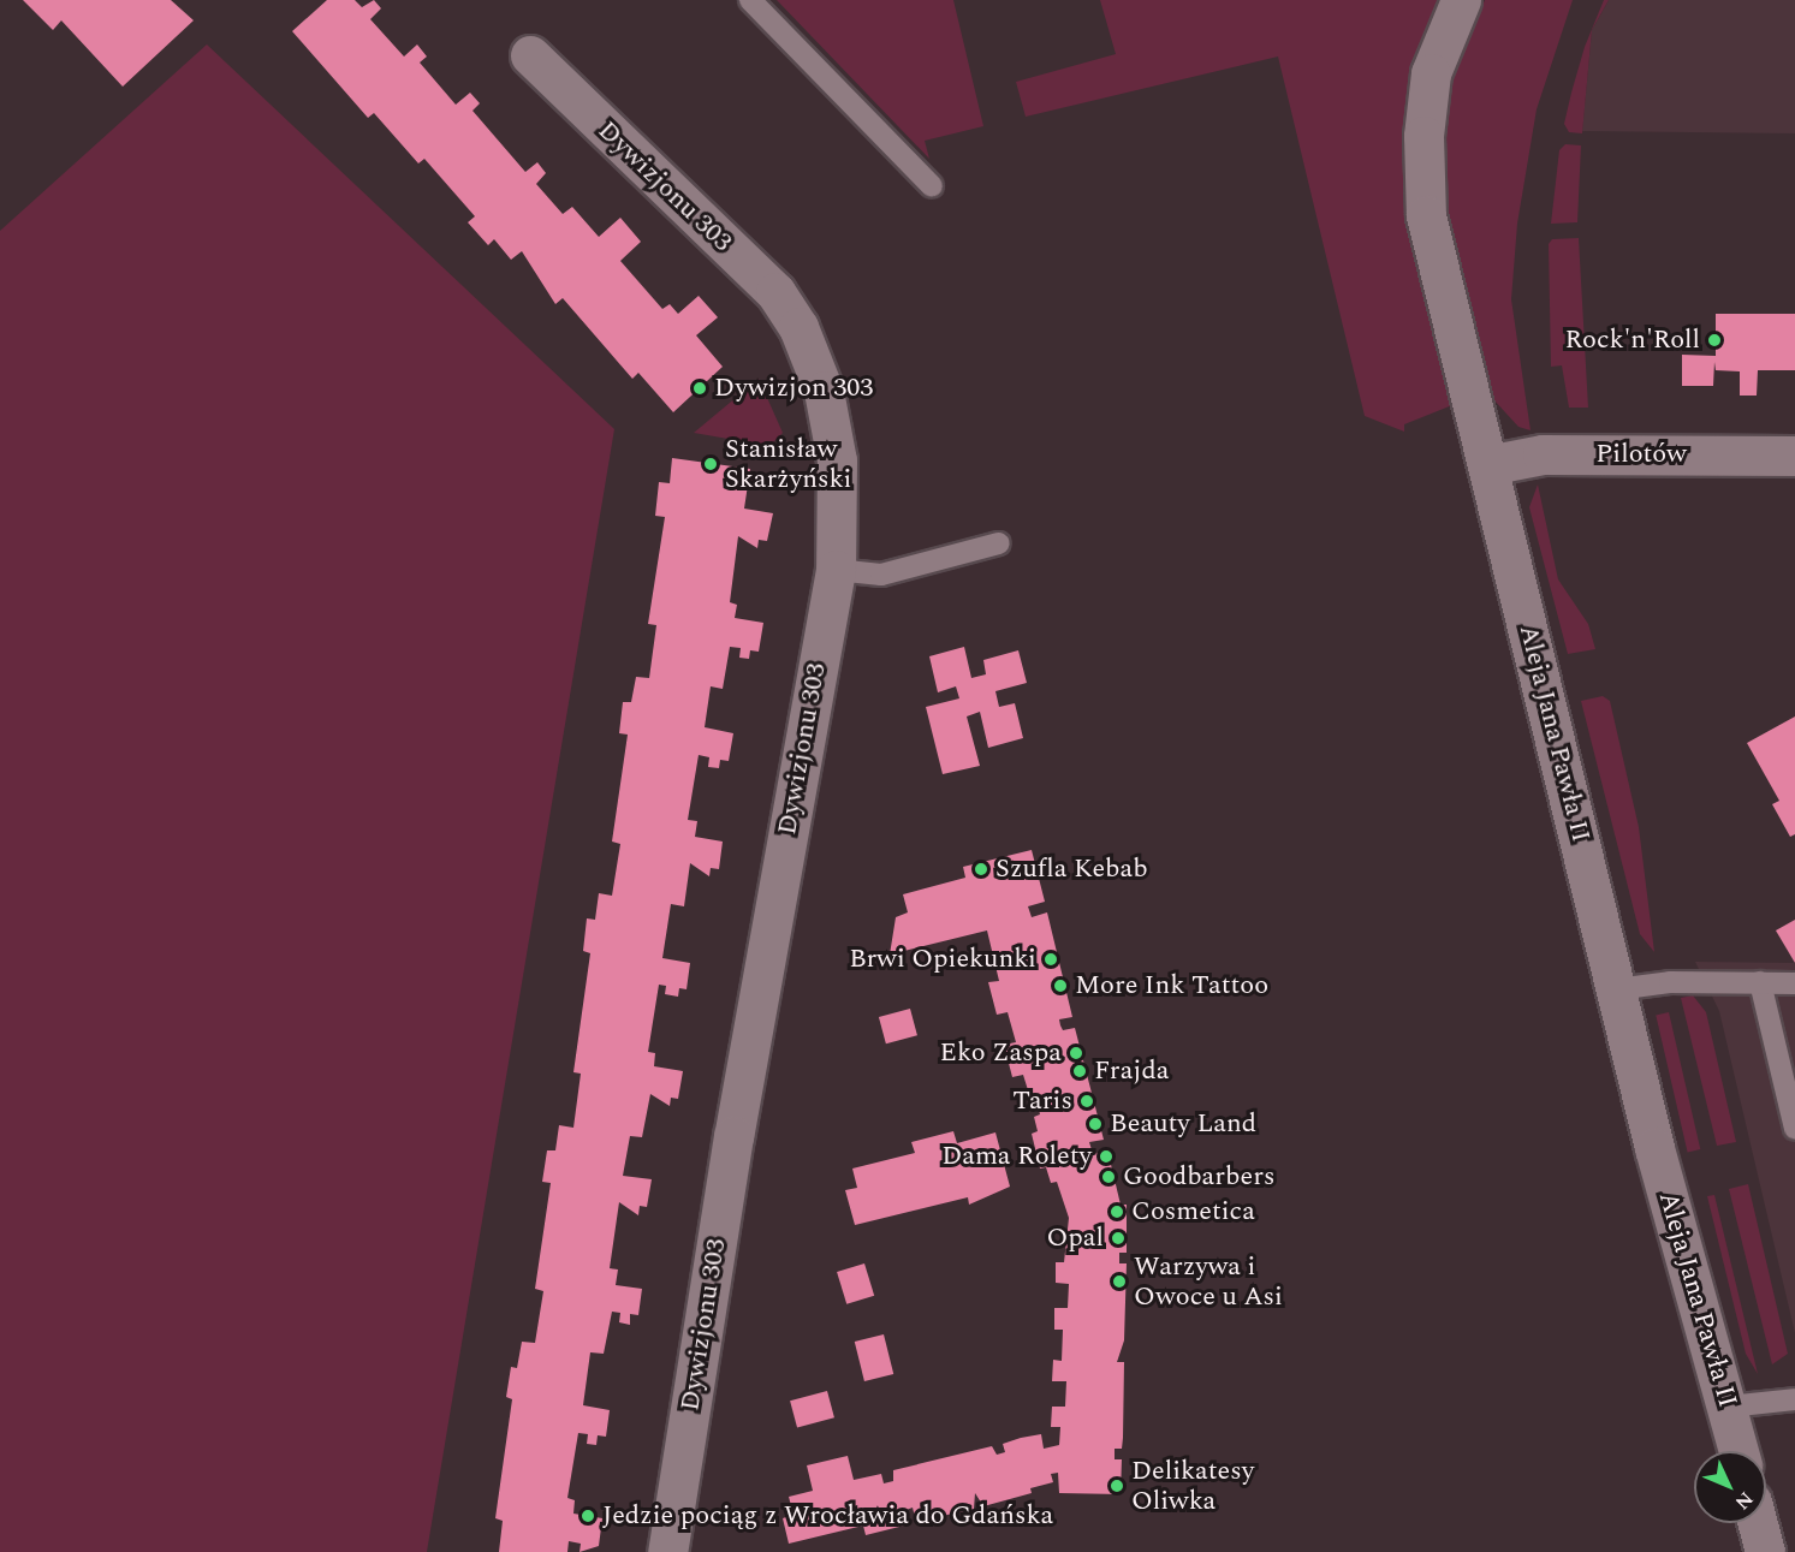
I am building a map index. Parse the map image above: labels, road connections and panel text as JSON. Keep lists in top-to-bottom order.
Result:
{
  "streets": {
    "street": ["Dywizjonu 303", "Pilotów", "Aleja Jana Pawła II"]
  },
  "crossings": [
    ["Pilotów", "Aleja Jana Pawła II"]
  ],
  "places": [
    "Rock'n'Roll",
    "Dywizjon 303",
    "Stanisław Skarżyński",
    "Szufla Kebab",
    "Brwi Opiekunki",
    "More Ink Tattoo",
    "Eko Zaspa",
    "Frajda",
    "Taris",
    "Beauty Land",
    "Dama Rolety",
    "Goodbarbers",
    "Cosmetica",
    "Opal",
    "Warzywa i Owoce u Asi",
    "Delikatesy Oliwka",
    "Jedzie pociąg z Wrocławia do Gdańska"
  ],
  "north": "bottom right"
}
